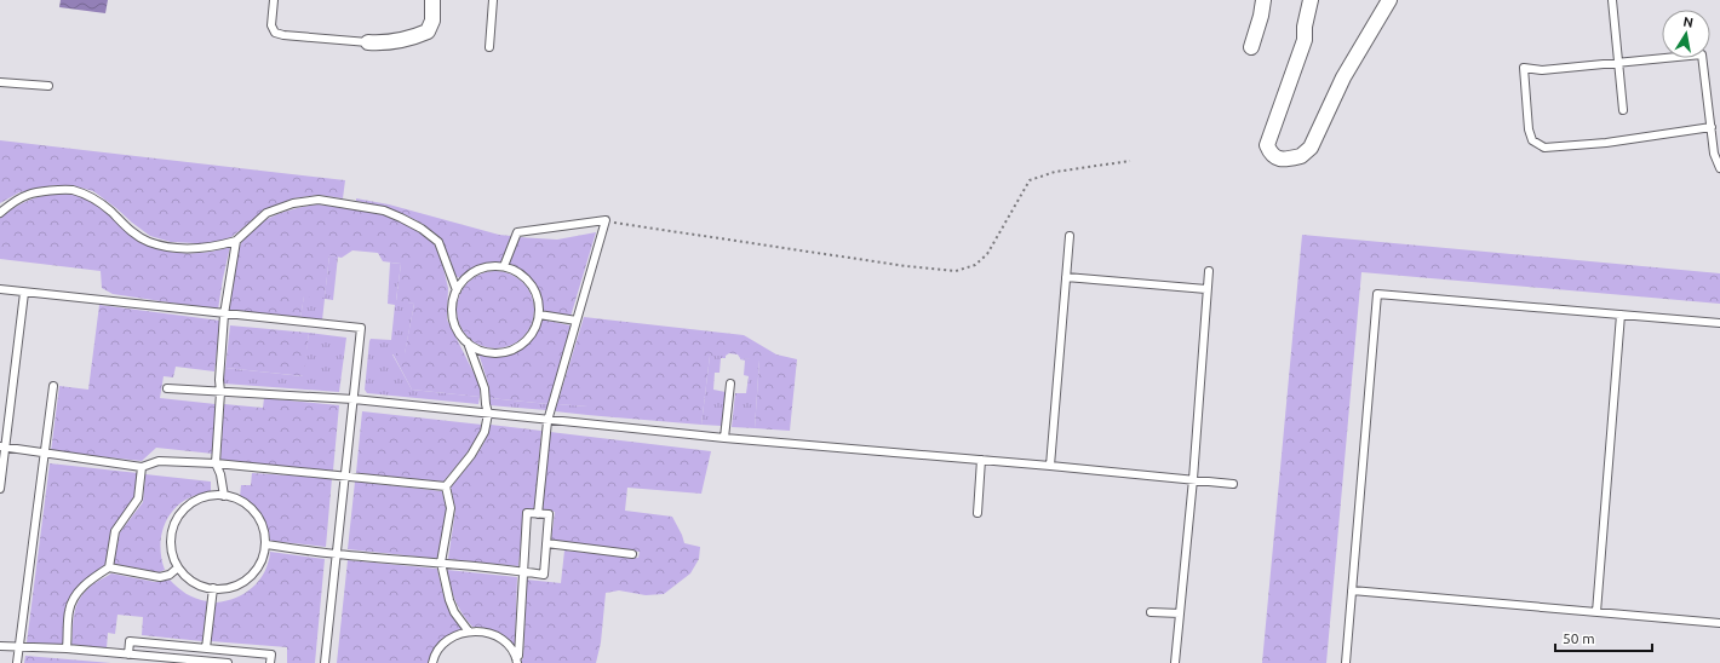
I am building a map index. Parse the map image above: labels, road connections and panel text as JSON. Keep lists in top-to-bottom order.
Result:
{
  "scale_bar": "50 m",
  "north": "top"
}
